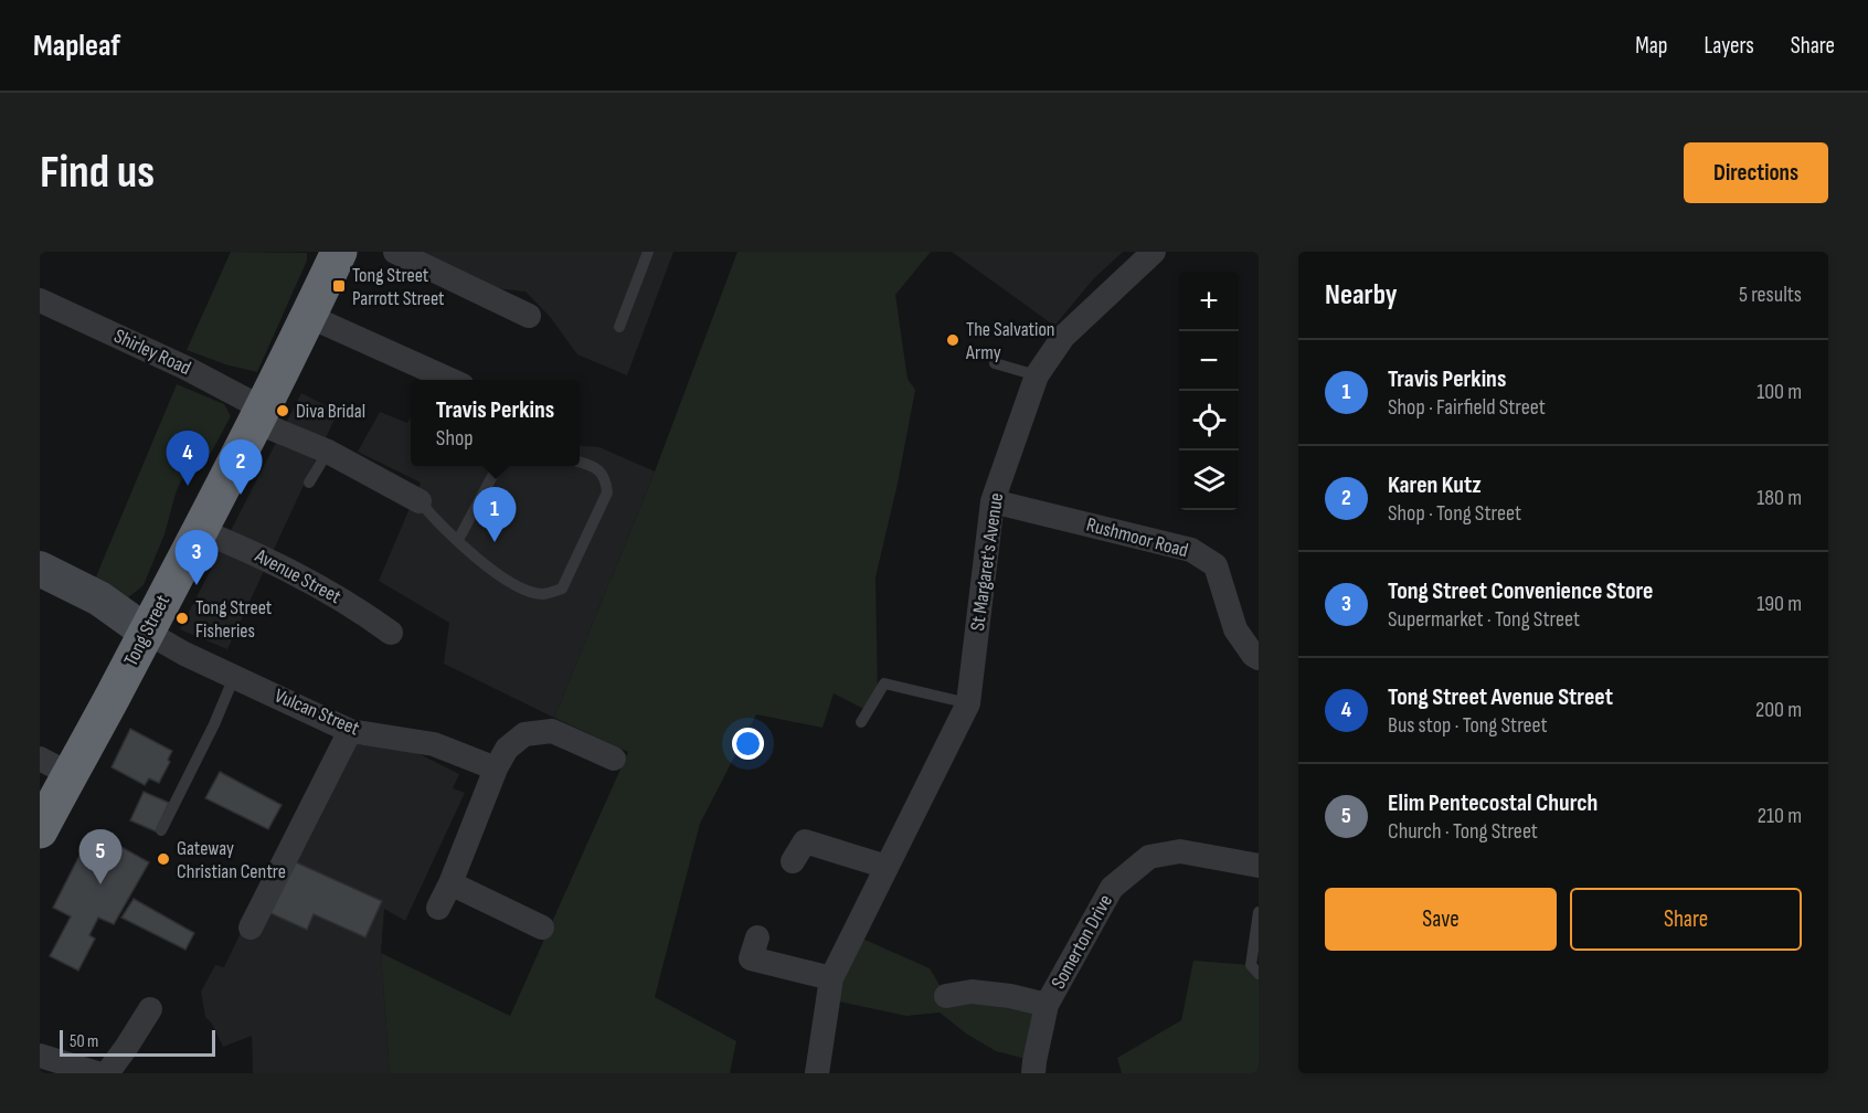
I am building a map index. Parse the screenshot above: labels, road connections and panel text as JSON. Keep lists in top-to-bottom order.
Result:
{
  "streets": {
    "highway": ["Tong Street"],
    "street": [
      "Shirley Road",
      "Rushmoor Road",
      "St Margaret's Avenue",
      "Avenue Street",
      "Vulcan Street",
      "Somerton Drive"
    ]
  },
  "crossings": [
    ["Shirley Road", "Tong Street"],
    ["Rushmoor Road", "St Margaret's Avenue"],
    ["Avenue Street", "Tong Street"],
    ["Tong Street", "Vulcan Street"]
  ],
  "places": {
    "transit": ["Tong Street Parrott Street"],
    "other": [
      "The Salvation Army",
      "Diva Bridal",
      "Tong Street Fisheries",
      "Gateway Christian Centre"
    ]
  },
  "scale_bar": "50 m",
  "page": {
    "header": "Mapleaf",
    "nav": ["Map", "Layers", "Share"],
    "buttons": [
      "Directions",
      ["Save", "Share"]
    ],
    "title": "Find us",
    "heading": ["Nearby", "5 results"],
    "map_buttons": ["+", "−"],
    "list": [
      {
        "mark": "1",
        "name": "Travis Perkins",
        "note": "Shop · Fairfield Street",
        "value": "100 m"
      },
      {
        "mark": "2",
        "name": "Karen Kutz",
        "note": "Shop · Tong Street",
        "value": "180 m"
      },
      {
        "mark": "3",
        "name": "Tong Street Convenience Store",
        "note": "Supermarket · Tong Street",
        "value": "190 m"
      },
      {
        "mark": "4",
        "name": "Tong Street Avenue Street",
        "note": "Bus stop · Tong Street",
        "value": "200 m"
      },
      {
        "mark": "5",
        "name": "Elim Pentecostal Church",
        "note": "Church · Tong Street",
        "value": "210 m"
      }
    ],
    "popup": ["Travis Perkins", "Shop"],
    "pins": [
      "4",
      "2",
      "1",
      "3",
      "5"
    ],
    "scale": "50 m"
  }
}
